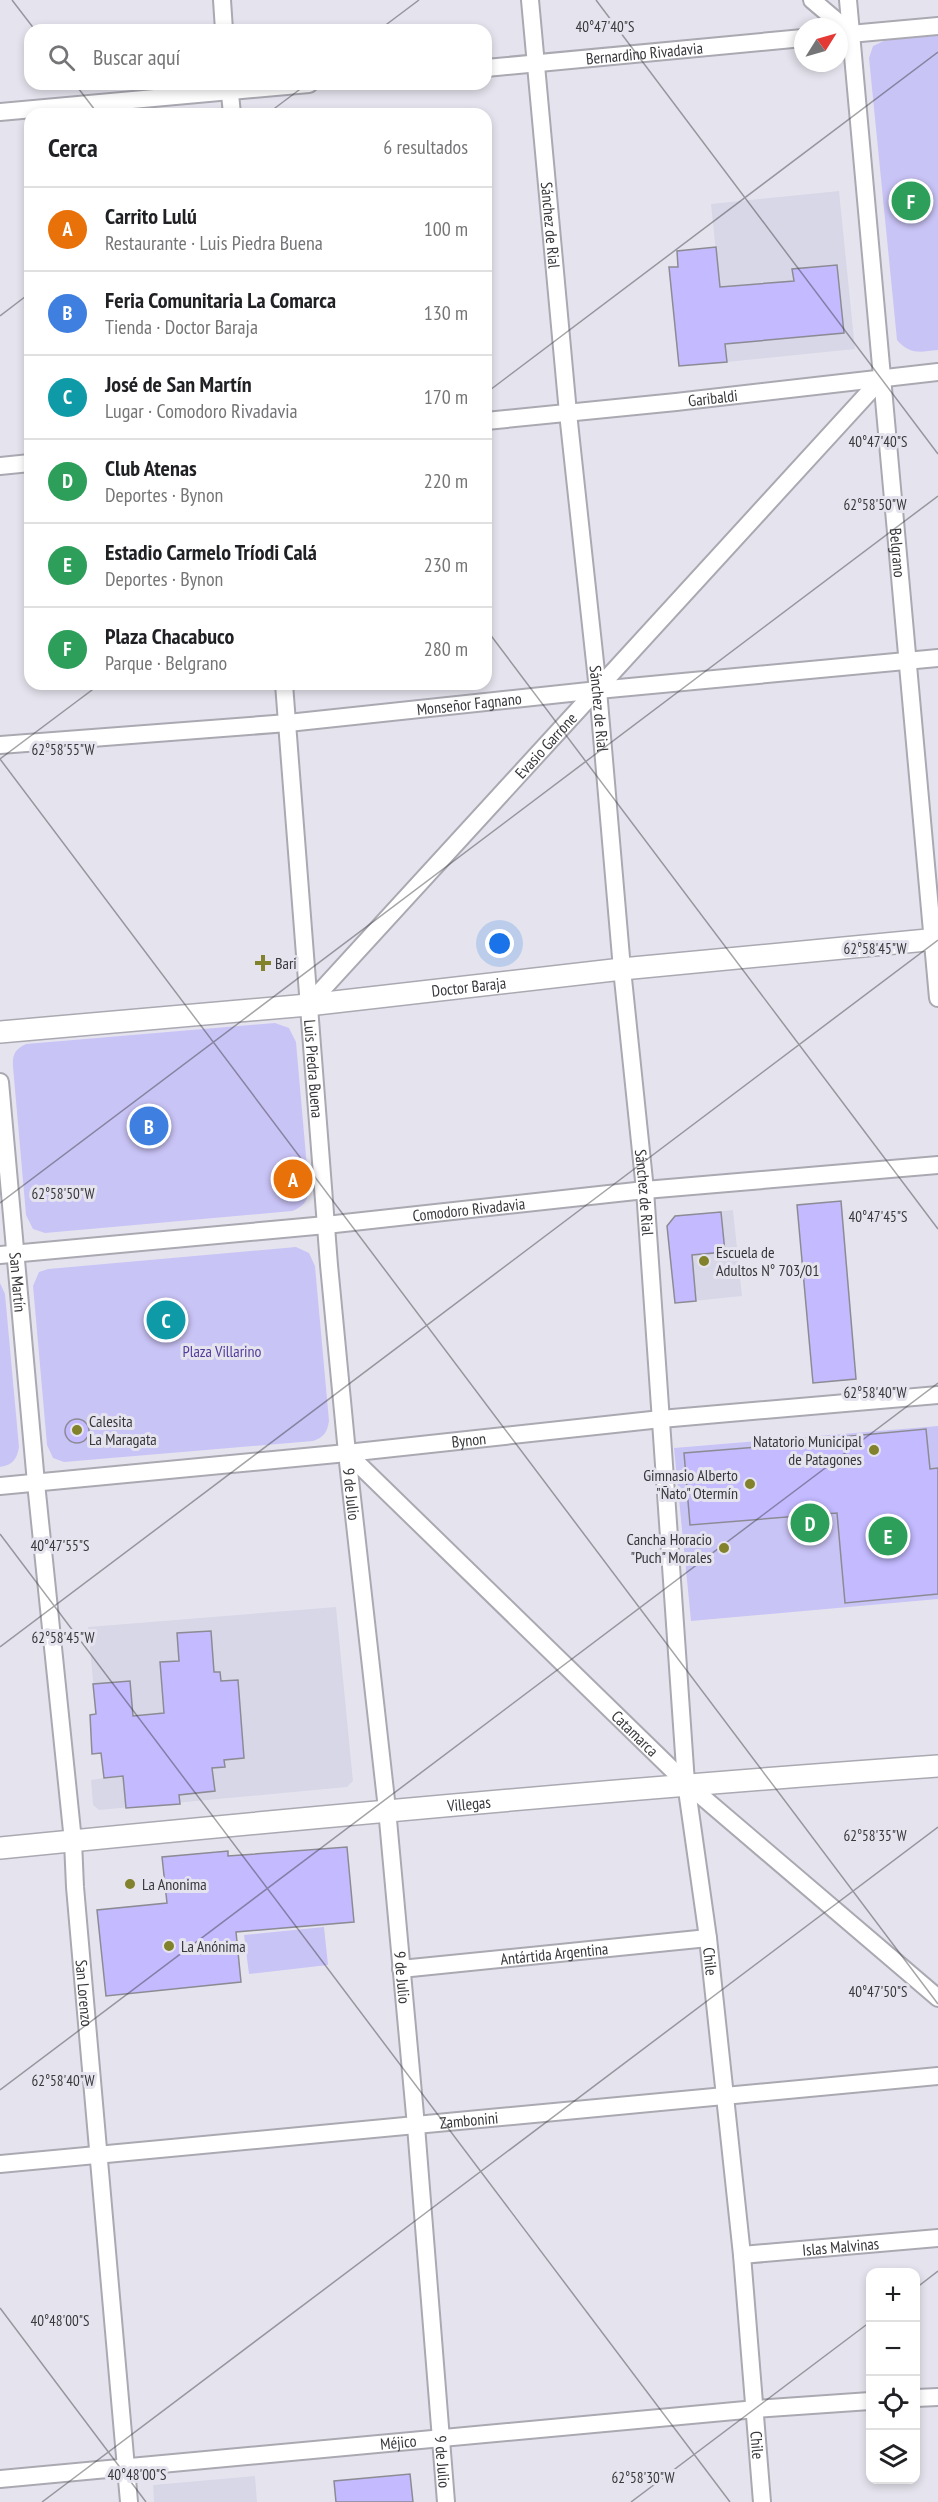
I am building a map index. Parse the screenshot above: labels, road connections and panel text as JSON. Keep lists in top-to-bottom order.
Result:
{
  "streets": {
    "street": [
      "Bernardino Rivadavia",
      "Sánchez de Rial",
      "Garibaldi",
      "Belgrano",
      "Monseñor Fagnano",
      "Evasio Garrone",
      "Doctor Baraja",
      "Luis Piedra Buena",
      "Comodoro Rivadavia",
      "San Martín",
      "Bynon",
      "9 de Julio",
      "Catamarca",
      "Villegas",
      "Antártida Argentina",
      "Chile",
      "San Lorenzo",
      "Zambonini",
      "Islas Malvinas",
      "Méjico"
    ]
  },
  "crossings": [
    ["Bernardino Rivadavia", "Sánchez de Rial"],
    ["Sánchez de Rial", "Garibaldi"],
    ["Sánchez de Rial", "Monseñor Fagnano"],
    ["Sánchez de Rial", "Evasio Garrone"],
    ["Sánchez de Rial", "Doctor Baraja"],
    ["Sánchez de Rial", "Comodoro Rivadavia"],
    ["Sánchez de Rial", "Bynon"],
    ["Sánchez de Rial", "Chile"],
    ["Garibaldi", "Belgrano"],
    ["Garibaldi", "Evasio Garrone"],
    ["Belgrano", "Monseñor Fagnano"],
    ["Belgrano", "Evasio Garrone"],
    ["Belgrano", "Doctor Baraja"],
    ["Monseñor Fagnano", "Evasio Garrone"],
    ["Monseñor Fagnano", "Luis Piedra Buena"],
    ["Evasio Garrone", "Doctor Baraja"],
    ["Evasio Garrone", "Luis Piedra Buena"],
    ["Doctor Baraja", "Luis Piedra Buena"],
    ["Luis Piedra Buena", "Comodoro Rivadavia"],
    ["Luis Piedra Buena", "Bynon"],
    ["Luis Piedra Buena", "9 de Julio"],
    ["Luis Piedra Buena", "Catamarca"],
    ["Comodoro Rivadavia", "San Martín"],
    ["San Martín", "Bynon"],
    ["San Martín", "San Lorenzo"],
    ["Bynon", "9 de Julio"],
    ["Bynon", "Catamarca"],
    ["Bynon", "Chile"],
    ["Bynon", "San Lorenzo"],
    ["9 de Julio", "Catamarca"],
    ["9 de Julio", "Villegas"],
    ["9 de Julio", "Antártida Argentina"],
    ["9 de Julio", "Zambonini"],
    ["9 de Julio", "Méjico"],
    ["Catamarca", "Villegas"],
    ["Catamarca", "Chile"],
    ["Villegas", "Chile"],
    ["Villegas", "San Lorenzo"],
    ["Antártida Argentina", "Chile"],
    ["Chile", "Zambonini"],
    ["Chile", "Islas Malvinas"],
    ["Chile", "Méjico"],
    ["San Lorenzo", "Zambonini"],
    ["San Lorenzo", "Méjico"]
  ],
  "parks": ["Plaza Villarino"],
  "places": {
    "health": ["Bari"],
    "other": [
      "Escuela de Adultos N° 703/01",
      "Calesita La Maragata",
      "Natatorio Municipal de Patagones",
      "Gimnasio Alberto \"Ñato\" Otermín",
      "Cancha Horacio \"Puch\" Morales",
      "La Anonima",
      "La Anónima"
    ]
  },
  "north": "top right",
  "page": {
    "search": "Buscar aquí",
    "heading": ["Cerca", "6 resultados"],
    "pins": [
      "F",
      "B",
      "A",
      "C",
      "D",
      "E"
    ],
    "list": [
      {
        "mark": "A",
        "name": "Carrito Lulú",
        "note": "Restaurante · Luis Piedra Buena",
        "value": "100 m"
      },
      {
        "mark": "B",
        "name": "Feria Comunitaria La Comarca",
        "note": "Tienda · Doctor Baraja",
        "value": "130 m"
      },
      {
        "mark": "C",
        "name": "José de San Martín",
        "note": "Lugar · Comodoro Rivadavia",
        "value": "170 m"
      },
      {
        "mark": "D",
        "name": "Club Atenas",
        "note": "Deportes · Bynon",
        "value": "220 m"
      },
      {
        "mark": "E",
        "name": "Estadio Carmelo Tríodi Calá",
        "note": "Deportes · Bynon",
        "value": "230 m"
      },
      {
        "mark": "F",
        "name": "Plaza Chacabuco",
        "note": "Parque · Belgrano",
        "value": "280 m"
      }
    ],
    "map_buttons": ["+", "−"]
  },
  "coordinates": [
    "40°47'40\"S",
    "62°58'50\"W",
    "62°58'55\"W",
    "62°58'45\"W",
    "40°47'45\"S",
    "62°58'40\"W",
    "40°47'55\"S",
    "62°58'35\"W",
    "40°47'50\"S",
    "40°48'00\"S",
    "62°58'30\"W"
  ]
}
